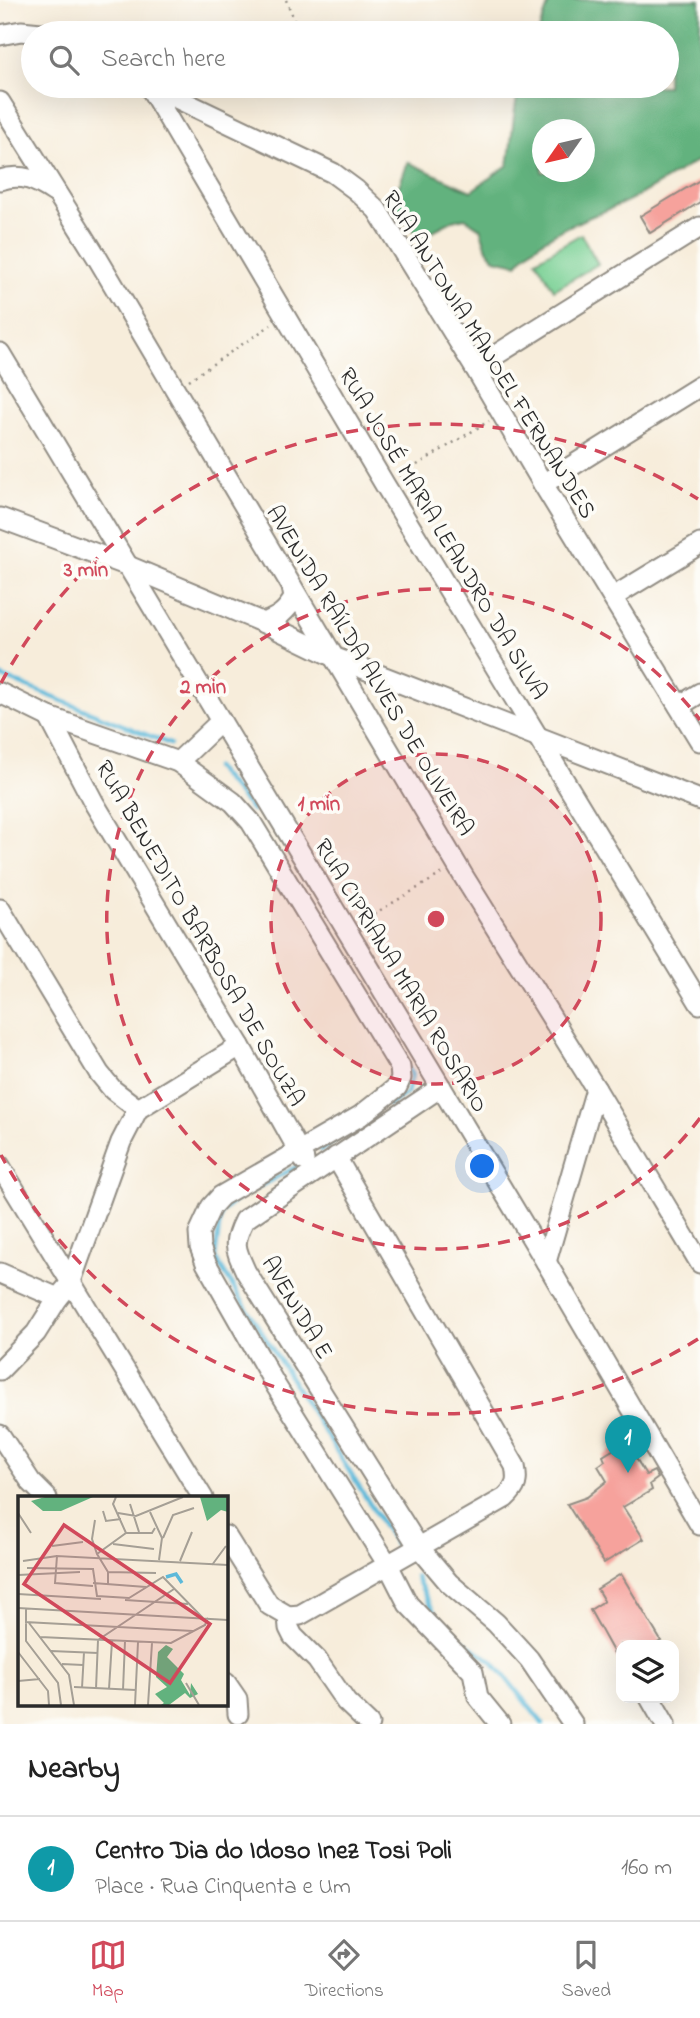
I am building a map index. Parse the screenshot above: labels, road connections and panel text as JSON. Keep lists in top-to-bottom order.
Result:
{
  "streets": {
    "street": [
      "RUA ANTONIA MANOEL FERNANDES",
      "RUA JOSÉ MARIA LEANDRO DA SILVA",
      "AVENIDA RAÍLDA ALVES DE OLIVEIRA",
      "RUA BENEDITO BARBOSA DE SOUZA",
      "RUA CIPRIANA MARIA ROSARIO",
      "AVENIDA E"
    ]
  },
  "crossings": [
    ["RUA BENEDITO BARBOSA DE SOUZA", "AVENIDA E"],
    ["RUA CIPRIANA MARIA ROSARIO", "AVENIDA E"]
  ],
  "north": "bottom left",
  "page": {
    "search": "Search here",
    "pins": "1",
    "heading": "Nearby",
    "list": [
      {
        "mark": "1",
        "name": "Centro Dia do Idoso Inez Tosi Poli",
        "note": "Place · Rua Cinquenta e Um",
        "value": "160 m"
      }
    ],
    "nav": ["Map", "Directions", "Saved"]
  },
  "rings": ["3 min", "2 min", "1 min"]
}
